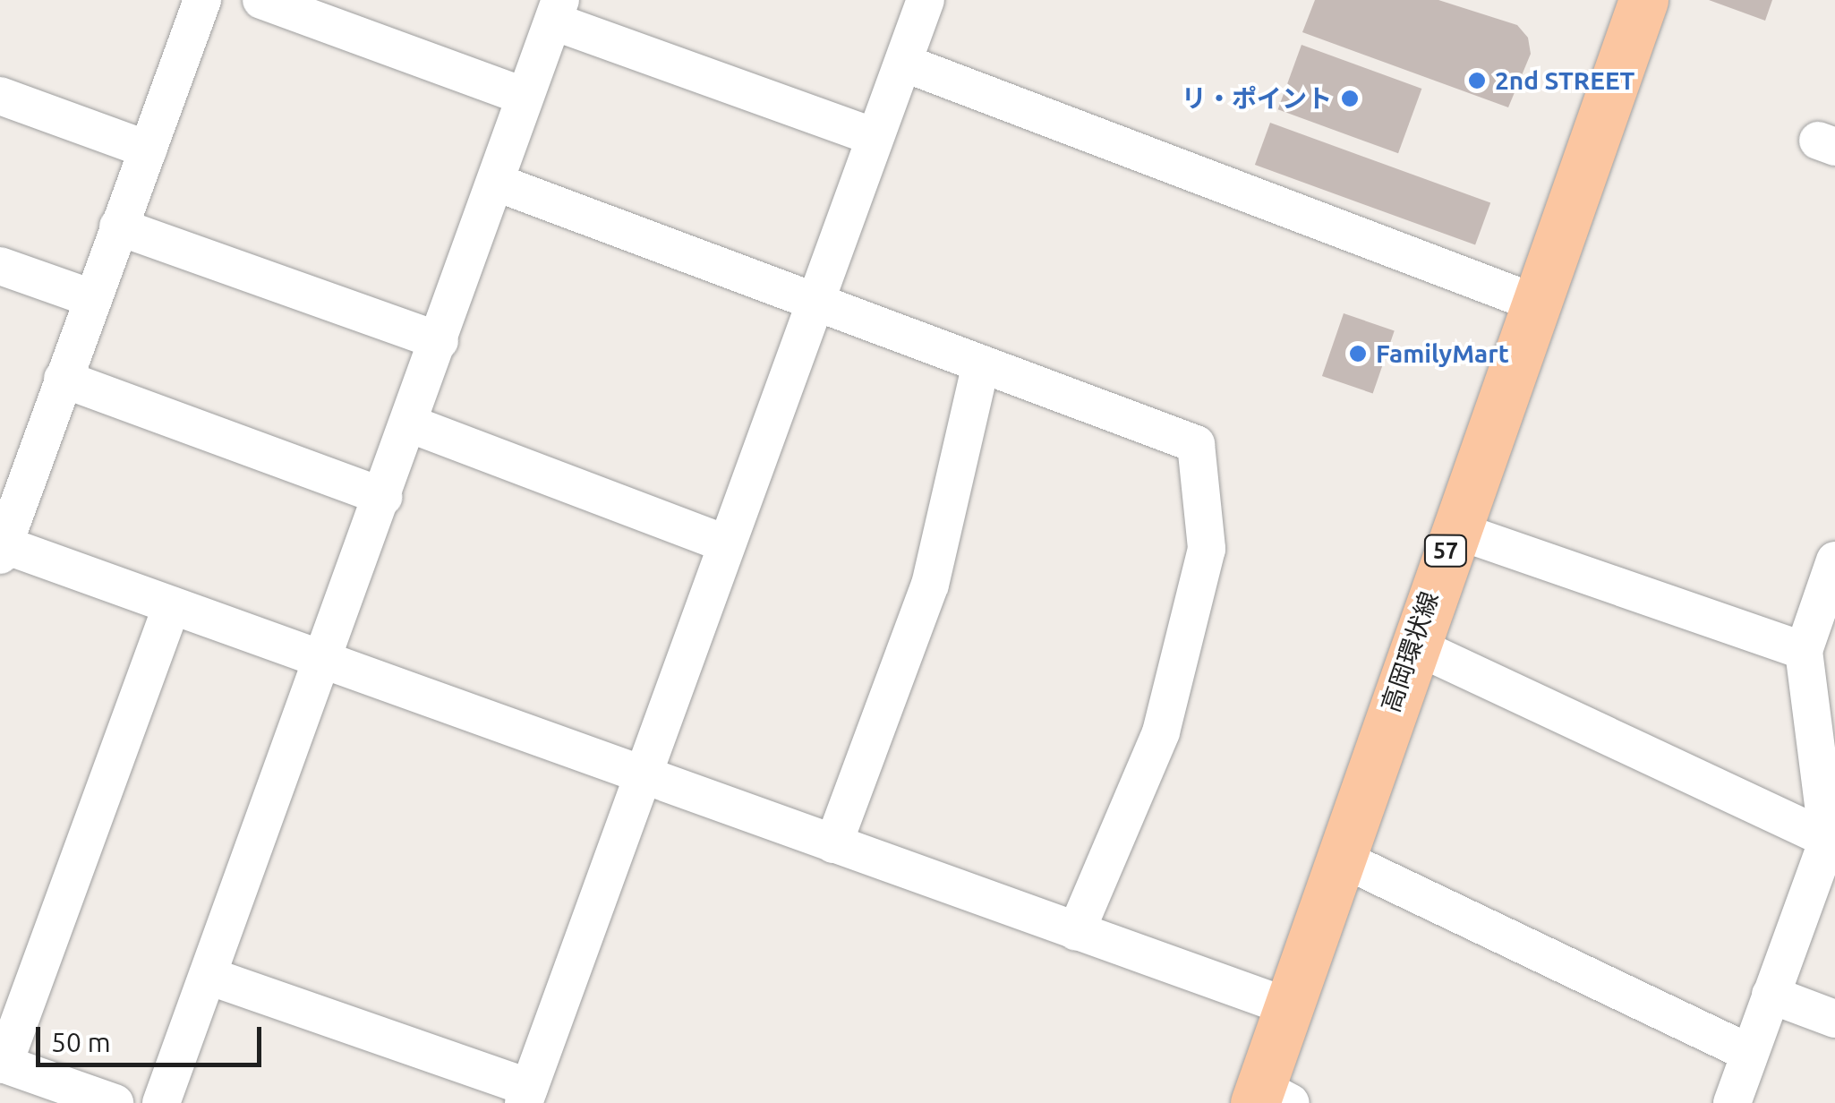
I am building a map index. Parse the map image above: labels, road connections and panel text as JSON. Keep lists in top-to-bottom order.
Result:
{
  "streets": {
    "main road": ["57", "高岡環状線"]
  },
  "places": ["2nd STREET", "リ・ポイント", "FamilyMart"],
  "scale_bar": "50 m"
}
